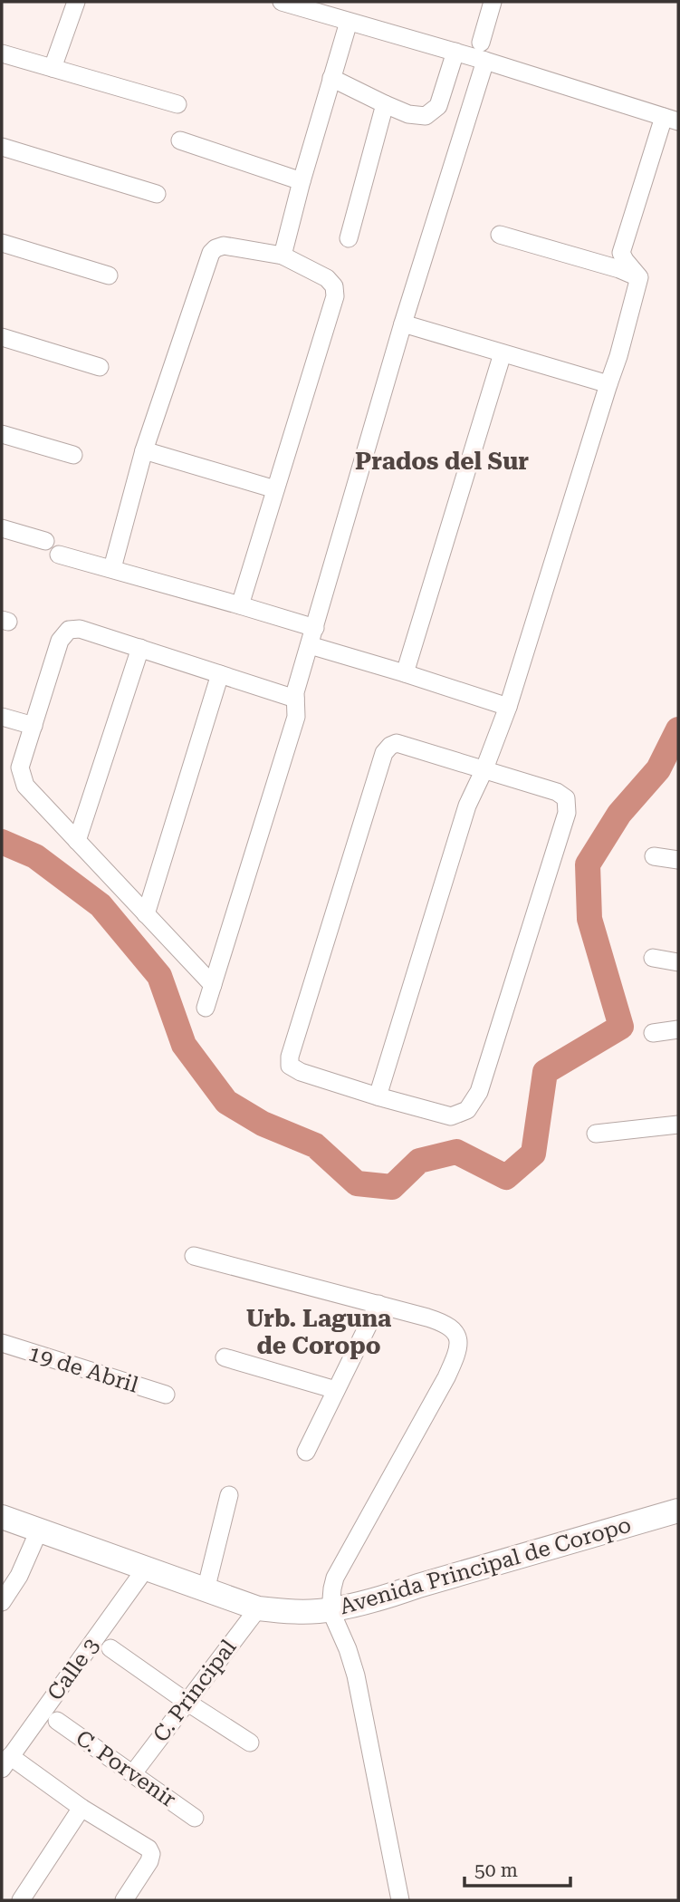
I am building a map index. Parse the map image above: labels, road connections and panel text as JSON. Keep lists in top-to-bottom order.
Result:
{
  "streets": {
    "street": [
      "19 de Abril",
      "Avenida Principal de Coropo",
      "Calle 3",
      "C. Principal",
      "C. Porvenir"
    ]
  },
  "crossings": [
    ["Avenida Principal de Coropo", "Calle 3"],
    ["Avenida Principal de Coropo", "C. Principal"],
    ["C. Principal", "C. Porvenir"]
  ],
  "districts": ["Prados del Sur", "Urb. Laguna de Coropo"],
  "scale_bar": "50 m"
}
